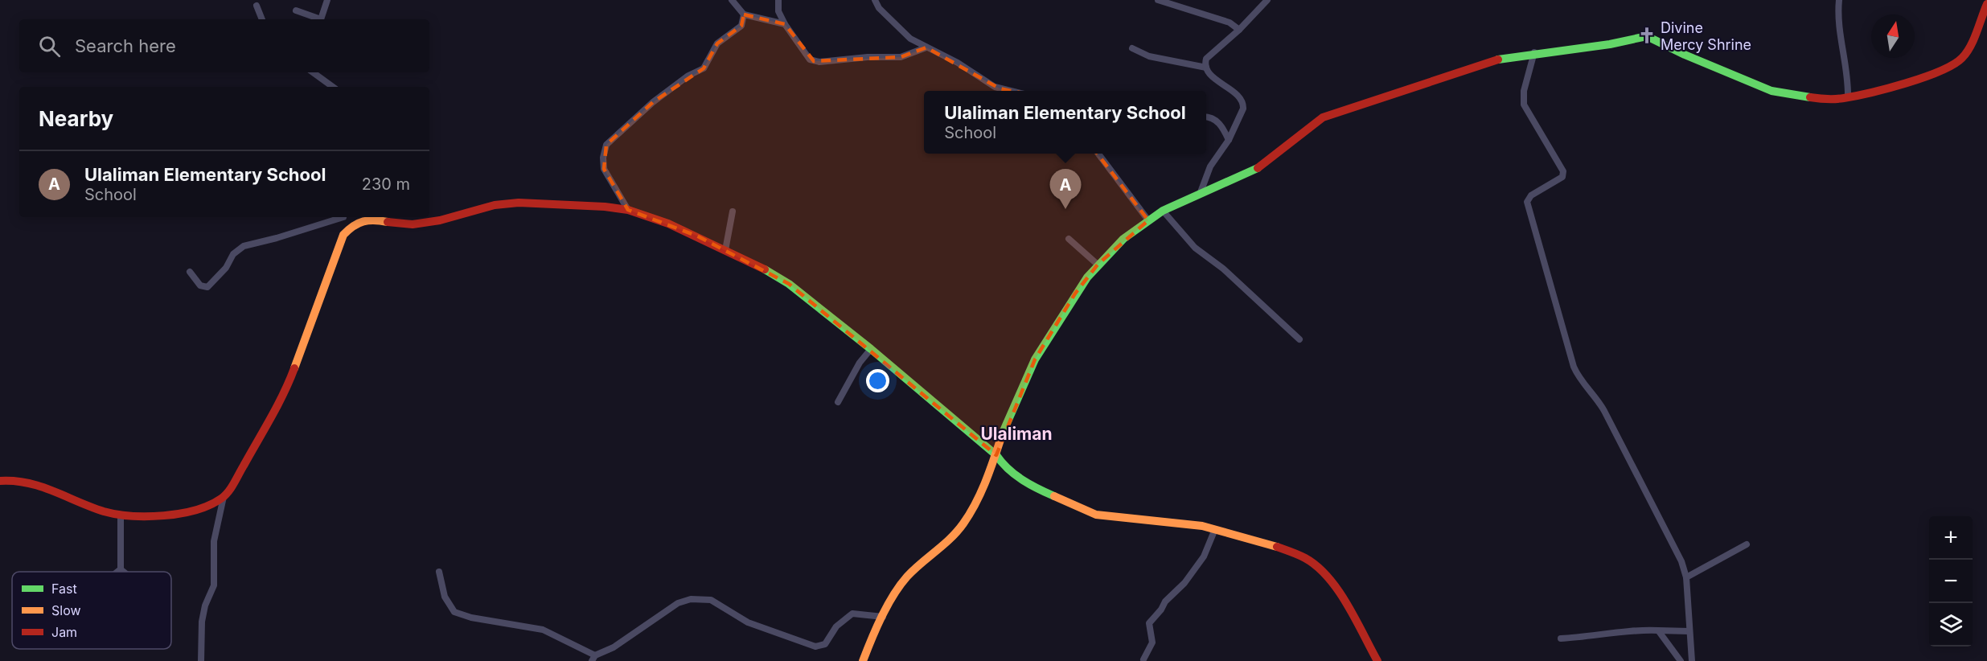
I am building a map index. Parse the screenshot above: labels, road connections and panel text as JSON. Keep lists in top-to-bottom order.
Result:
{
  "districts": ["Ulaliman"],
  "places": {
    "church": ["Divine Mercy Shrine"]
  },
  "legend": ["Fast", "Slow", "Jam"],
  "north": "top",
  "page": {
    "search": "Search here",
    "heading": "Nearby",
    "popup": ["Ulaliman Elementary School", "School"],
    "list": [
      {
        "mark": "A",
        "name": "Ulaliman Elementary School",
        "note": "School",
        "value": "230 m"
      }
    ],
    "pins": "A",
    "map_buttons": ["+", "−"]
  }
}
